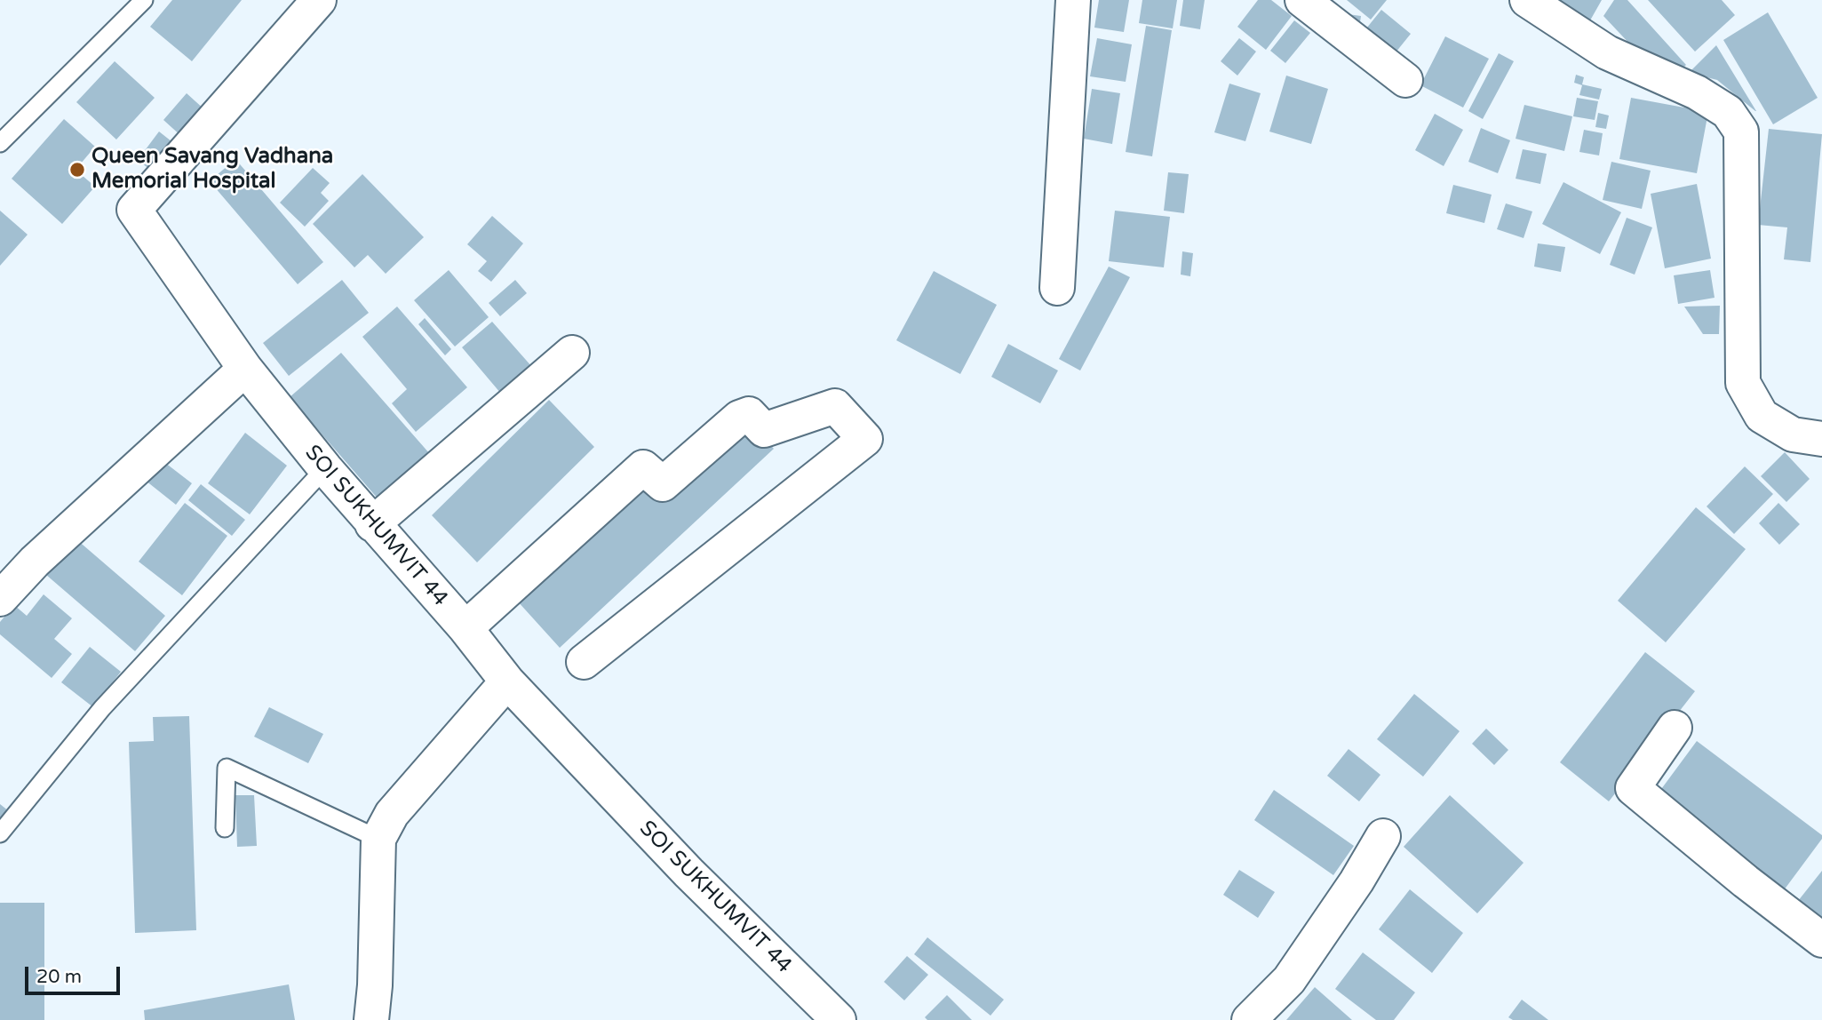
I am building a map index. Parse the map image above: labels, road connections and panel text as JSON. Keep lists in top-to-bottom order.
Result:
{
  "streets": {
    "street": ["SOI SUKHUMVIT 44"]
  },
  "places": ["Queen Savang Vadhana Memorial Hospital"],
  "scale_bar": "20 m"
}
